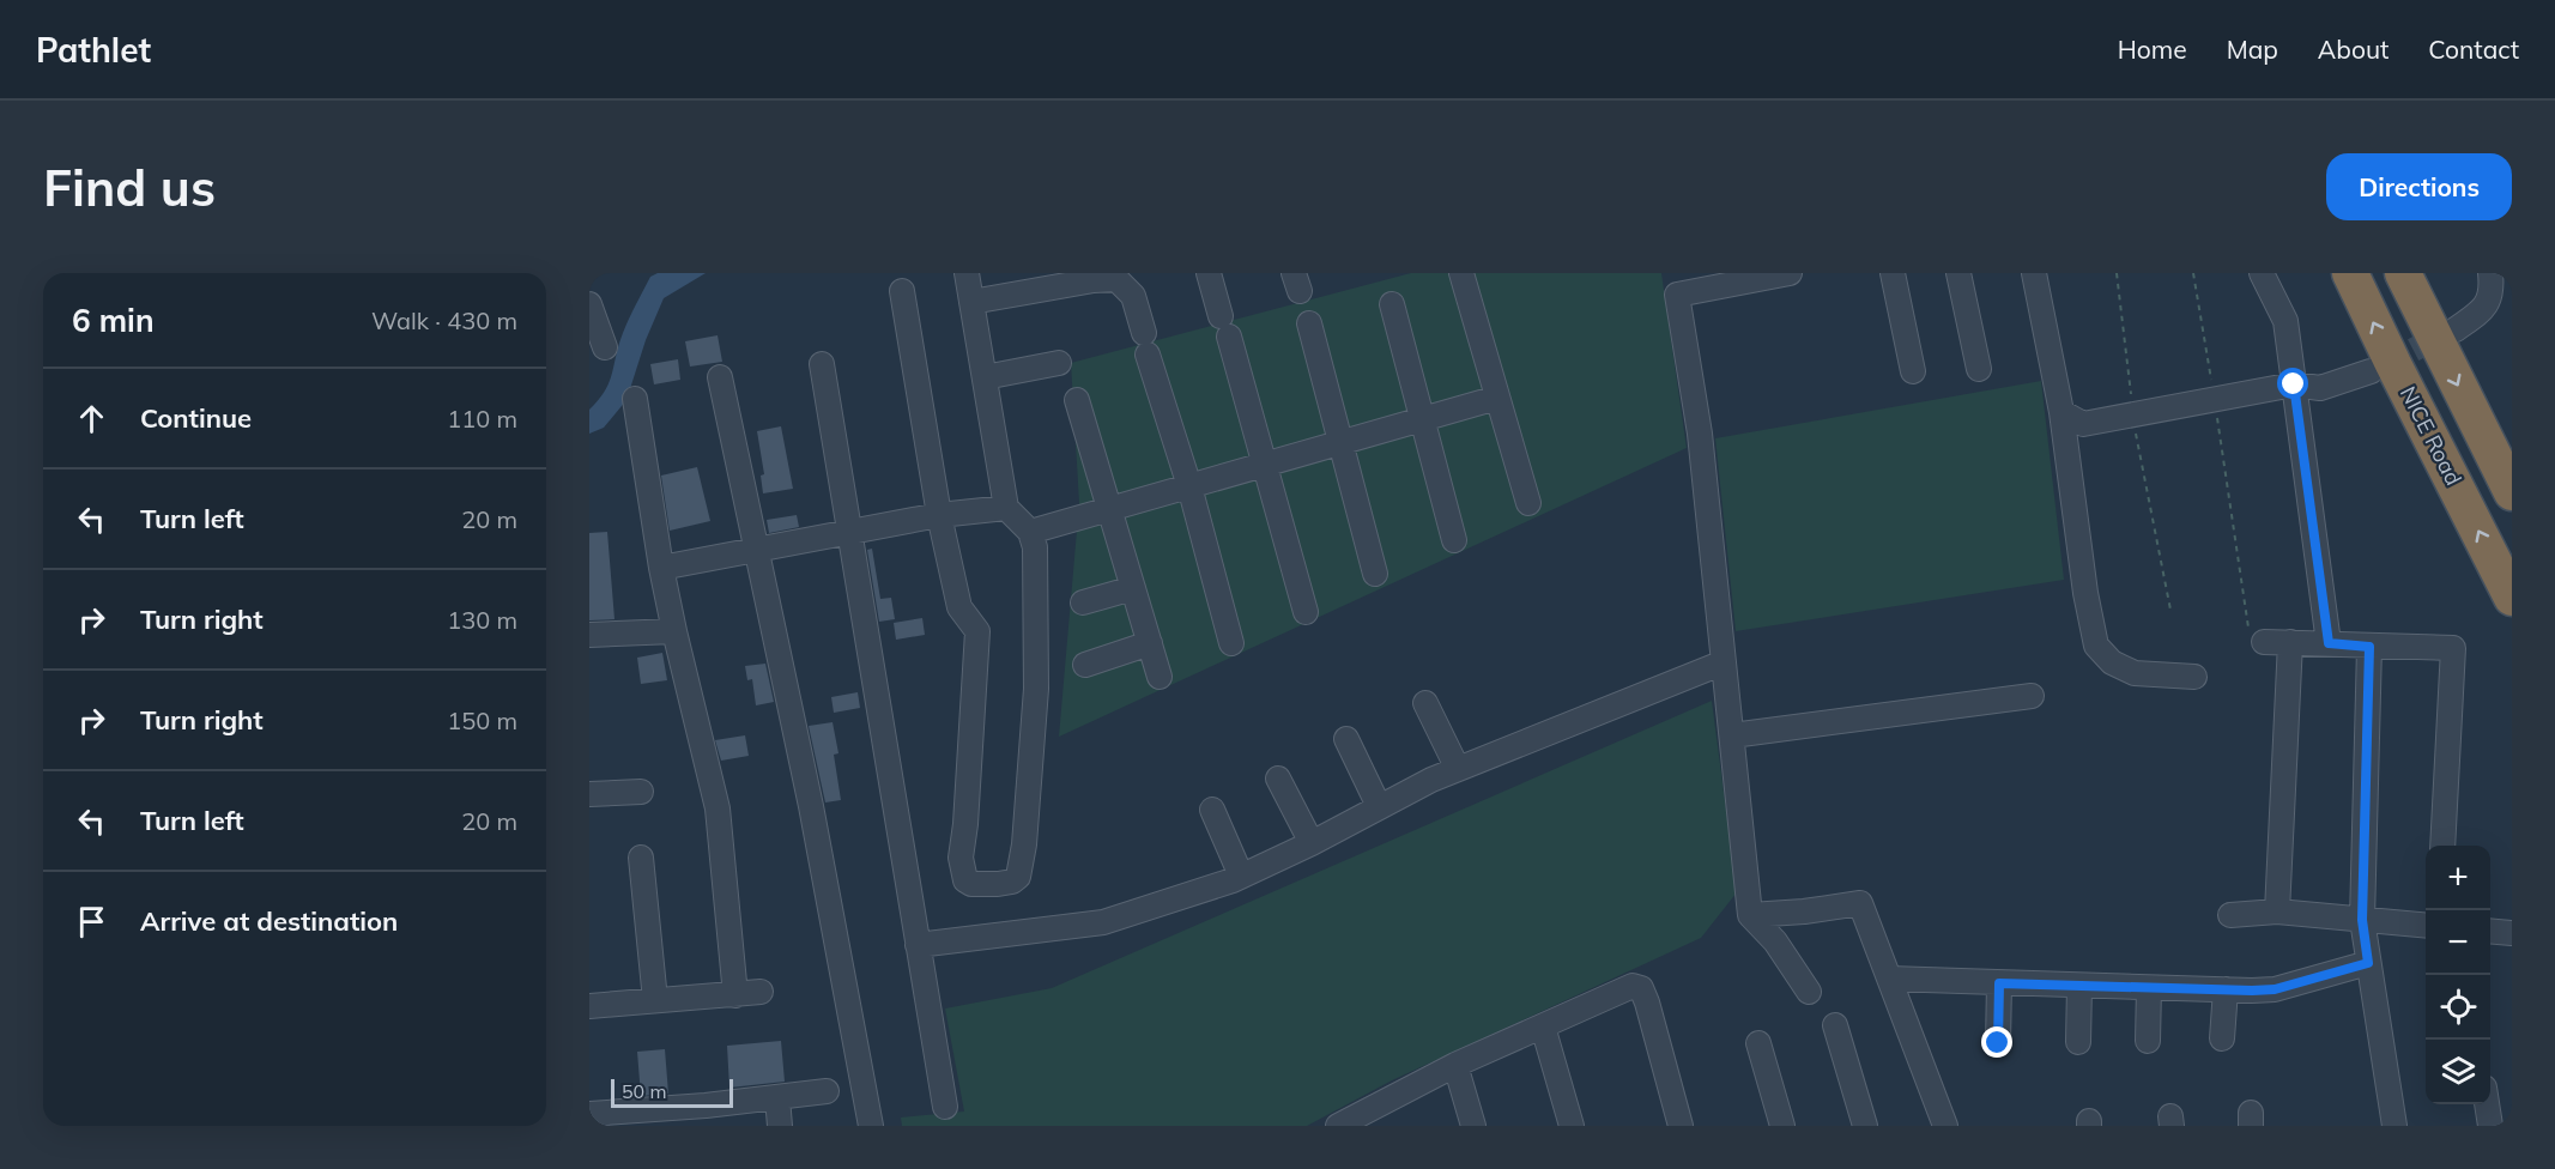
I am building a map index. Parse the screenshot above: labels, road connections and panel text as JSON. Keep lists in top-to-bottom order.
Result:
{
  "streets": {
    "highway": ["NICE Road"]
  },
  "scale_bar": "50 m",
  "page": {
    "header": "Pathlet",
    "nav": [
      "Home",
      "Map",
      "About",
      "Contact"
    ],
    "buttons": "Directions",
    "title": "Find us",
    "heading": ["6 min", "Walk · 430 m"],
    "list": [
      ["Continue", "110 m"],
      ["Turn left", "20 m"],
      ["Turn right", "130 m"],
      ["Turn right", "150 m"],
      ["Turn left", "20 m"],
      "Arrive at destination"
    ],
    "map_buttons": ["+", "−"],
    "scale": "50 m"
  }
}
